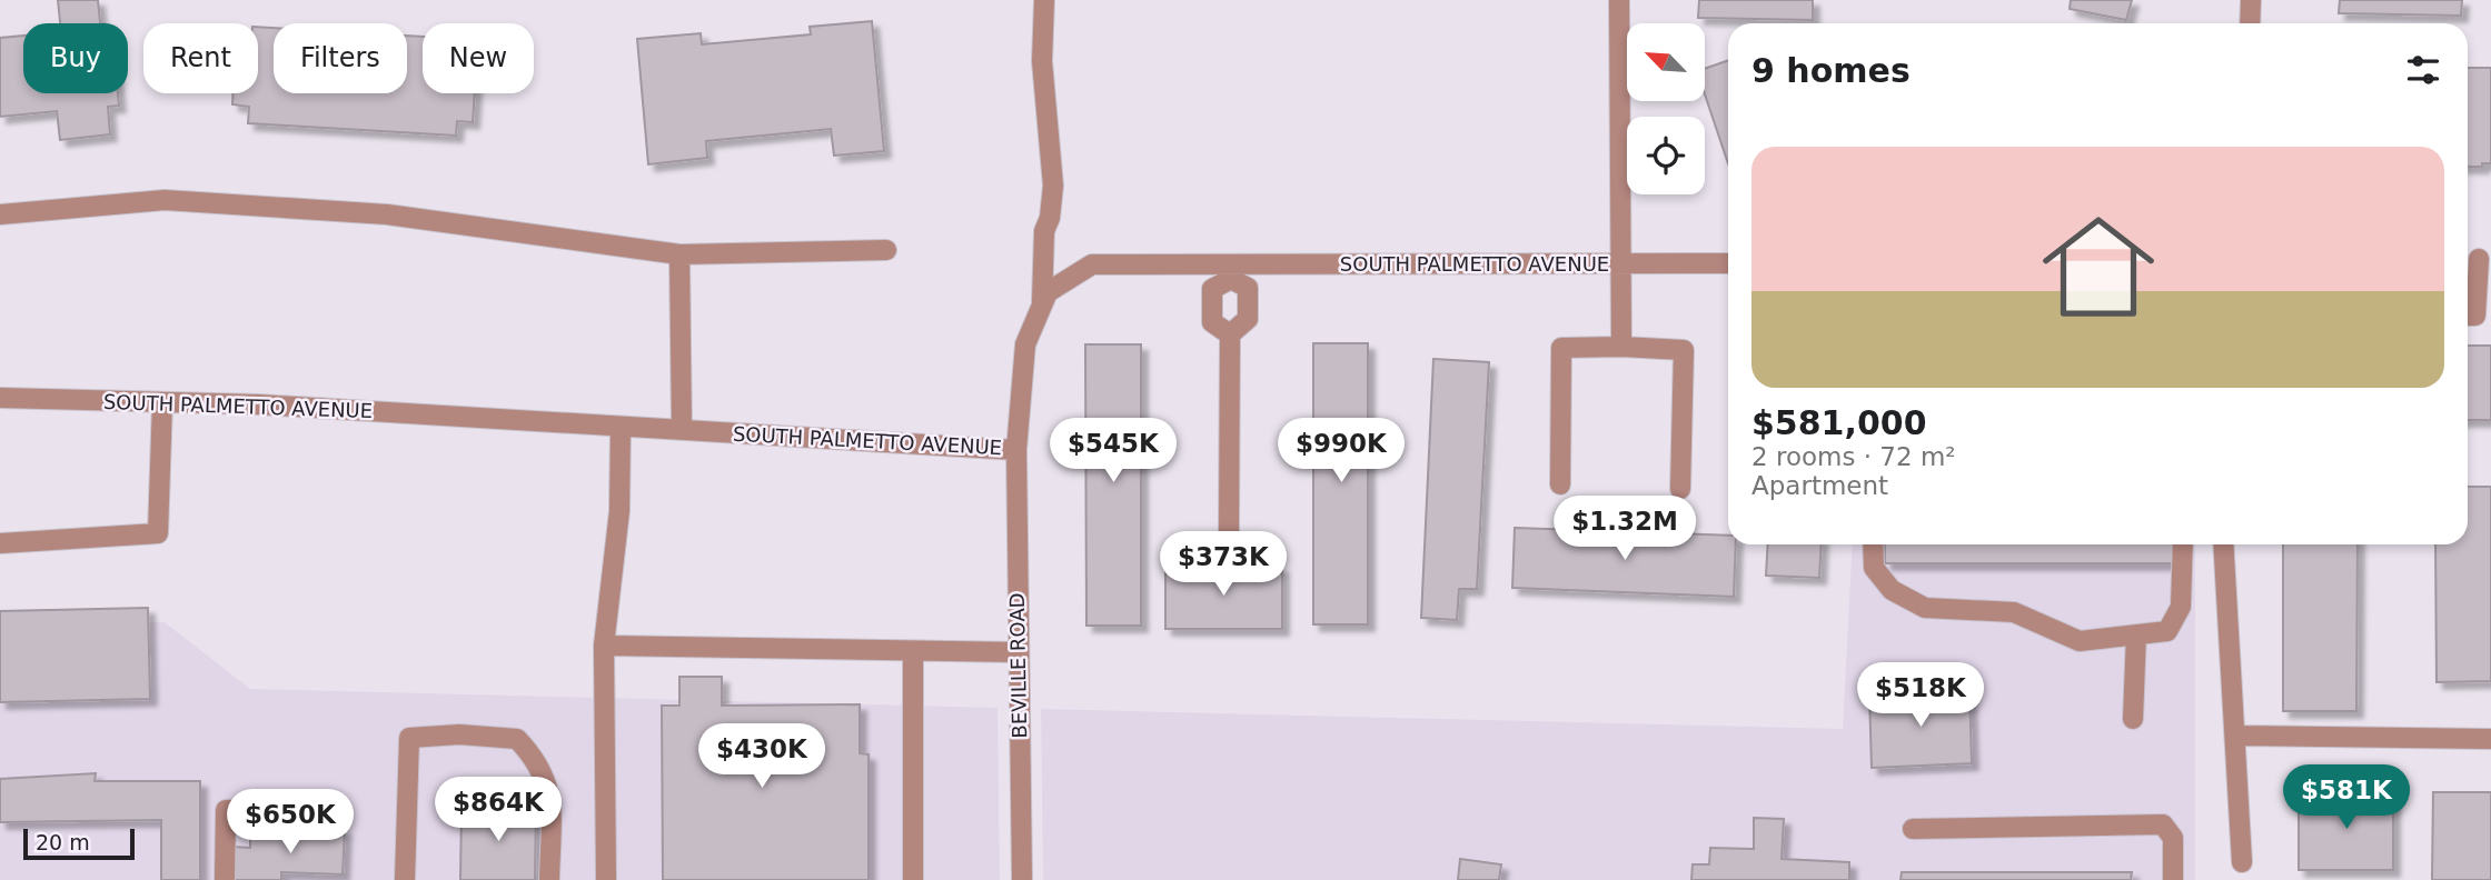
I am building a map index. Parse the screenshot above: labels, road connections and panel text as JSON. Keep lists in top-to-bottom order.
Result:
{
  "streets": {
    "street": ["SOUTH PALMETTO AVENUE", "BEVILLE ROAD"]
  },
  "crossings": [
    ["SOUTH PALMETTO AVENUE", "BEVILLE ROAD"]
  ],
  "scale_bar": "20 m",
  "north": "top left",
  "page": {
    "chip": [
      "Buy",
      "Rent",
      "Filters",
      "New"
    ],
    "heading": "9 homes",
    "list": [
      {
        "name": "$581,000",
        "note": "2 rooms · 72 m² · Apartment"
      }
    ],
    "price": [
      "$545K",
      "$990K",
      "$1.32M",
      "$373K",
      "$518K",
      "$430K",
      "$581K",
      "$864K",
      "$650K"
    ],
    "scale": "20 m"
  }
}
